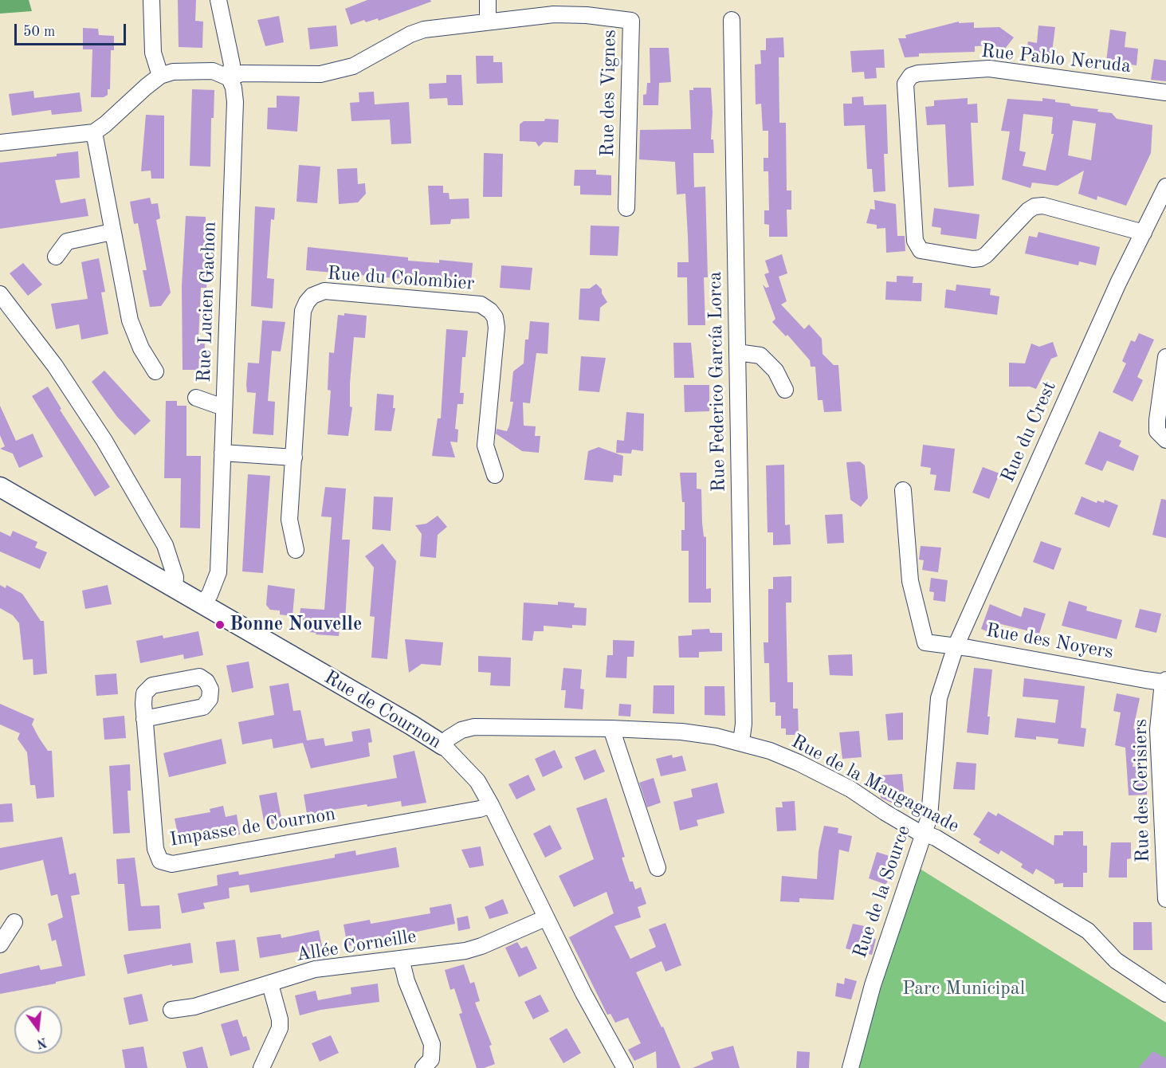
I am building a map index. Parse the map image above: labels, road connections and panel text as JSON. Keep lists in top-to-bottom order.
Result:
{
  "streets": {
    "street": [
      "Rue Pablo Neruda",
      "Rue des Vignes",
      "Rue du Colombier",
      "Rue Lucien Gachon",
      "Rue Federico García Lorca",
      "Rue du Crest",
      "Rue des Noyers",
      "Rue de Cournon",
      "Rue de la Maugagnade",
      "Rue des Cerisiers",
      "Impasse de Cournon",
      "Rue de la Source",
      "Allée Corneille"
    ]
  },
  "crossings": [
    ["Rue Pablo Neruda", "Rue du Crest"],
    ["Rue des Vignes", "Rue Lucien Gachon"],
    ["Rue Lucien Gachon", "Rue de Cournon"],
    ["Rue Federico García Lorca", "Rue de la Maugagnade"],
    ["Rue du Crest", "Rue des Noyers"],
    ["Rue du Crest", "Rue de la Source"],
    ["Rue des Noyers", "Rue des Cerisiers"],
    ["Rue de Cournon", "Rue de la Maugagnade"],
    ["Rue de Cournon", "Impasse de Cournon"],
    ["Rue de Cournon", "Allée Corneille"],
    ["Rue de la Maugagnade", "Rue de la Source"]
  ],
  "parks": ["Parc Municipal"],
  "places": ["Bonne Nouvelle"],
  "scale_bar": "50 m",
  "north": "bottom"
}
